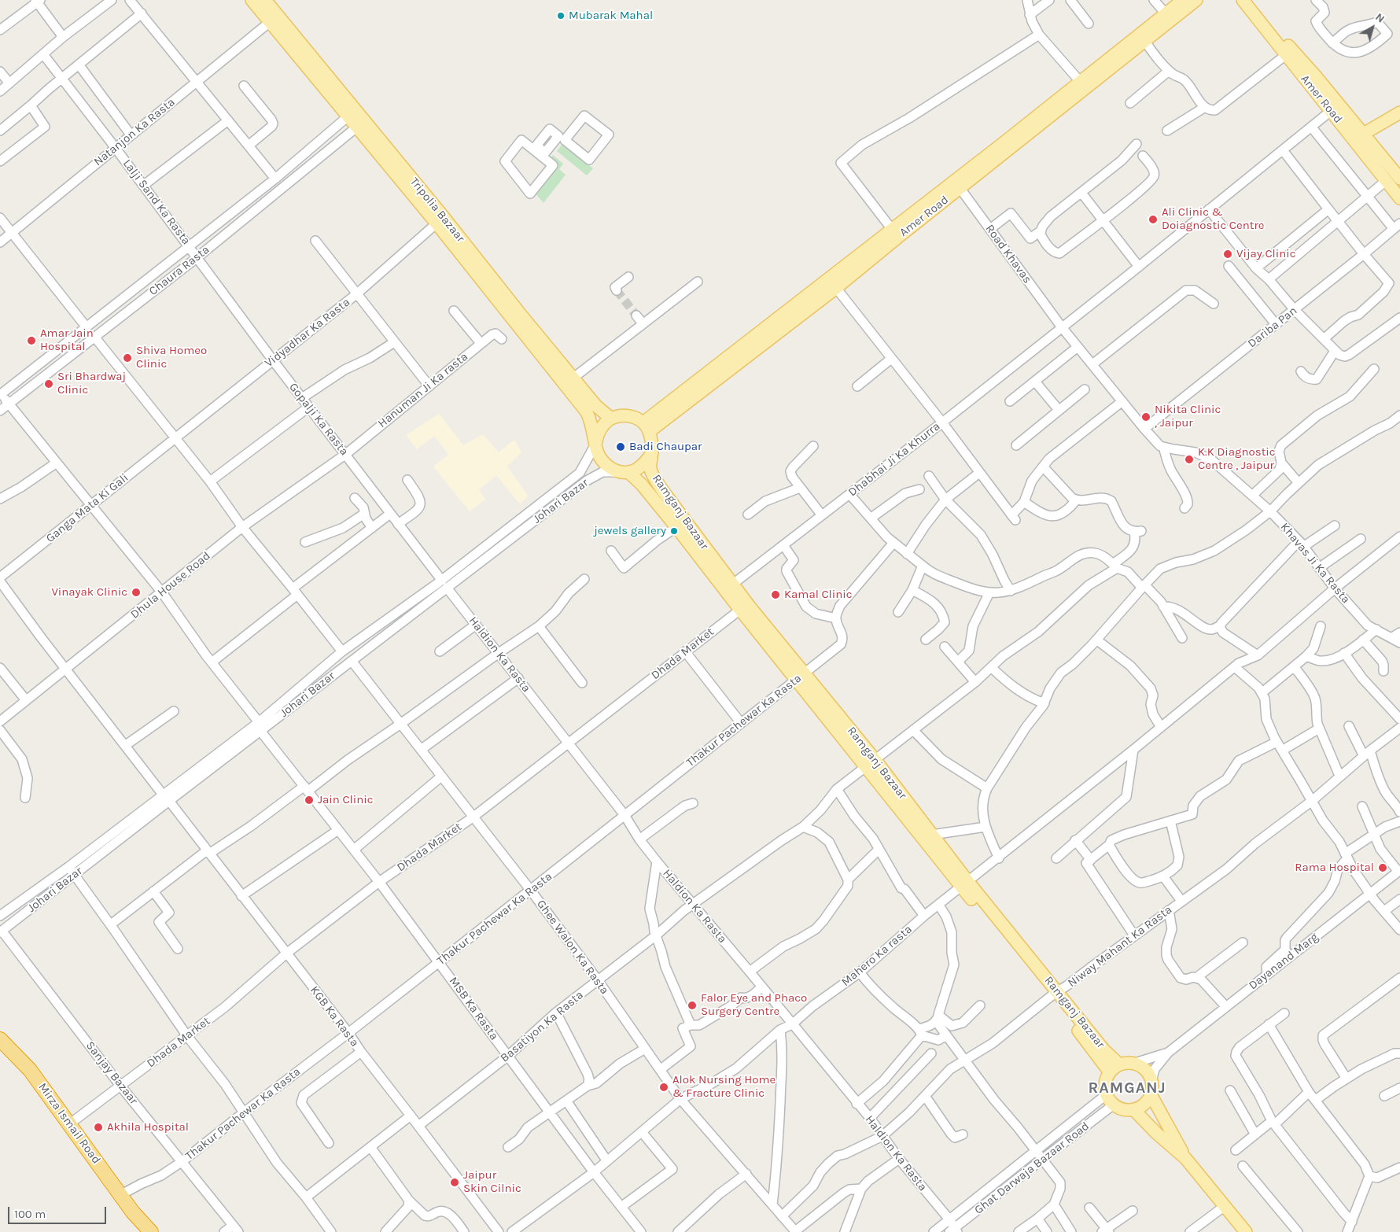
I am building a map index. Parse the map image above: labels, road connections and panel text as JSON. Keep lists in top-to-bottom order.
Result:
{
  "streets": {
    "highway": ["Mirza Ismail Road"],
    "main road": ["Amer Road", "Tripolia Bazaar", "Ramganj Bazaar"],
    "street": [
      "Natanjon Ka Rasta",
      "Lalji Sand Ka Rasta",
      "Road Khavas",
      "Chaura Rasta",
      "Dariba Pan",
      "Vidyadhar Ka Rasta",
      "Hanuman Ji Ka rasta",
      "Gopalji Ka Rasta",
      "Dhabhai Ji Ka Khurra",
      "Johari Bazar",
      "Ganga Mata Ki Gali",
      "Khavas Ji Ka Rasta",
      "Dhula House Road",
      "Dhada Market",
      "Haldion Ka Rasta",
      "Thakur Pachewar Ka Rasta",
      "Niway Mahant Ka Rasta",
      "Ghee Walon Ka Rasta",
      "Mahero Ka rasta",
      "Dayanand Marg",
      "MSB Ka Rasta",
      "KGB Ka Rasta",
      "Basatiyon Ka Rasta",
      "Sanjay Bazaar",
      "Ghat Darwaja Bazaar Road"
    ]
  },
  "crossings": [
    ["Amer Road", "Tripolia Bazaar"],
    ["Amer Road", "Road Khavas"],
    ["Amer Road", "Dhabhai Ji Ka Khurra"],
    ["Amer Road", "Johari Bazar"],
    ["Amer Road", "Ramganj Bazaar"],
    ["Natanjon Ka Rasta", "Lalji Sand Ka Rasta"],
    ["Natanjon Ka Rasta", "Tripolia Bazaar"],
    ["Lalji Sand Ka Rasta", "Chaura Rasta"],
    ["Lalji Sand Ka Rasta", "Gopalji Ka Rasta"],
    ["Tripolia Bazaar", "Chaura Rasta"],
    ["Tripolia Bazaar", "Vidyadhar Ka Rasta"],
    ["Tripolia Bazaar", "Johari Bazar"],
    ["Tripolia Bazaar", "Ramganj Bazaar"],
    ["Road Khavas", "Dhabhai Ji Ka Khurra"],
    ["Chaura Rasta", "Gopalji Ka Rasta"],
    ["Chaura Rasta", "MSB Ka Rasta"],
    ["Vidyadhar Ka Rasta", "Gopalji Ka Rasta"],
    ["Vidyadhar Ka Rasta", "Ganga Mata Ki Gali"],
    ["Hanuman Ji Ka rasta", "Gopalji Ka Rasta"],
    ["Hanuman Ji Ka rasta", "Dhula House Road"],
    ["Gopalji Ka Rasta", "Johari Bazar"],
    ["Gopalji Ka Rasta", "Dhula House Road"],
    ["Gopalji Ka Rasta", "Haldion Ka Rasta"],
    ["Dhabhai Ji Ka Khurra", "Ramganj Bazaar"],
    ["Johari Bazar", "Ramganj Bazaar"],
    ["Johari Bazar", "Haldion Ka Rasta"],
    ["Johari Bazar", "Ghee Walon Ka Rasta"],
    ["Johari Bazar", "MSB Ka Rasta"],
    ["Johari Bazar", "KGB Ka Rasta"],
    ["Johari Bazar", "Sanjay Bazaar"],
    ["Ganga Mata Ki Gali", "MSB Ka Rasta"],
    ["Ramganj Bazaar", "Dhada Market"],
    ["Ramganj Bazaar", "Thakur Pachewar Ka Rasta"],
    ["Ramganj Bazaar", "Niway Mahant Ka Rasta"],
    ["Ramganj Bazaar", "Mahero Ka rasta"],
    ["Ramganj Bazaar", "Basatiyon Ka Rasta"],
    ["Ramganj Bazaar", "Ghat Darwaja Bazaar Road"],
    ["Khavas Ji Ka Rasta", "Mahero Ka rasta"],
    ["Dhula House Road", "MSB Ka Rasta"],
    ["Dhula House Road", "KGB Ka Rasta"],
    ["Dhada Market", "Haldion Ka Rasta"],
    ["Dhada Market", "Ghee Walon Ka Rasta"],
    ["Dhada Market", "MSB Ka Rasta"],
    ["Dhada Market", "KGB Ka Rasta"],
    ["Dhada Market", "Sanjay Bazaar"],
    ["Dhada Market", "Mirza Ismail Road"],
    ["Haldion Ka Rasta", "Thakur Pachewar Ka Rasta"],
    ["Haldion Ka Rasta", "Niway Mahant Ka Rasta"],
    ["Haldion Ka Rasta", "Mahero Ka rasta"],
    ["Haldion Ka Rasta", "Basatiyon Ka Rasta"],
    ["Haldion Ka Rasta", "Ghat Darwaja Bazaar Road"],
    ["Thakur Pachewar Ka Rasta", "Ghee Walon Ka Rasta"],
    ["Thakur Pachewar Ka Rasta", "MSB Ka Rasta"],
    ["Thakur Pachewar Ka Rasta", "KGB Ka Rasta"],
    ["Thakur Pachewar Ka Rasta", "Sanjay Bazaar"],
    ["Thakur Pachewar Ka Rasta", "Mirza Ismail Road"],
    ["Niway Mahant Ka Rasta", "Ghee Walon Ka Rasta"],
    ["Ghee Walon Ka Rasta", "Mahero Ka rasta"],
    ["Ghee Walon Ka Rasta", "Basatiyon Ka Rasta"],
    ["Mahero Ka rasta", "MSB Ka Rasta"],
    ["MSB Ka Rasta", "Basatiyon Ka Rasta"],
    ["KGB Ka Rasta", "Basatiyon Ka Rasta"]
  ],
  "districts": ["RAMGANJ"],
  "places": [
    "Mubarak Mahal",
    "Ali Clinic & Doiagnostic Centre",
    "Vijay Clinic",
    "Amar Jain Hospital",
    "Shiva Homeo Clinic",
    "Sri Bhardwaj Clinic",
    "Nikita Clinic , Jaipur",
    "Badi Chaupar",
    "K.K Diagnostic Centre , Jaipur",
    "jewels gallery",
    "Vinayak Clinic",
    "Kamal Clinic",
    "Jain Clinic",
    "Rama Hospital",
    "Falor Eye and Phaco Surgery Centre",
    "Alok Nursing Home & Fracture Clinic",
    "Akhila Hospital",
    "Jaipur Skin Cilnic"
  ],
  "scale_bar": "100 m",
  "north": "top right"
}
